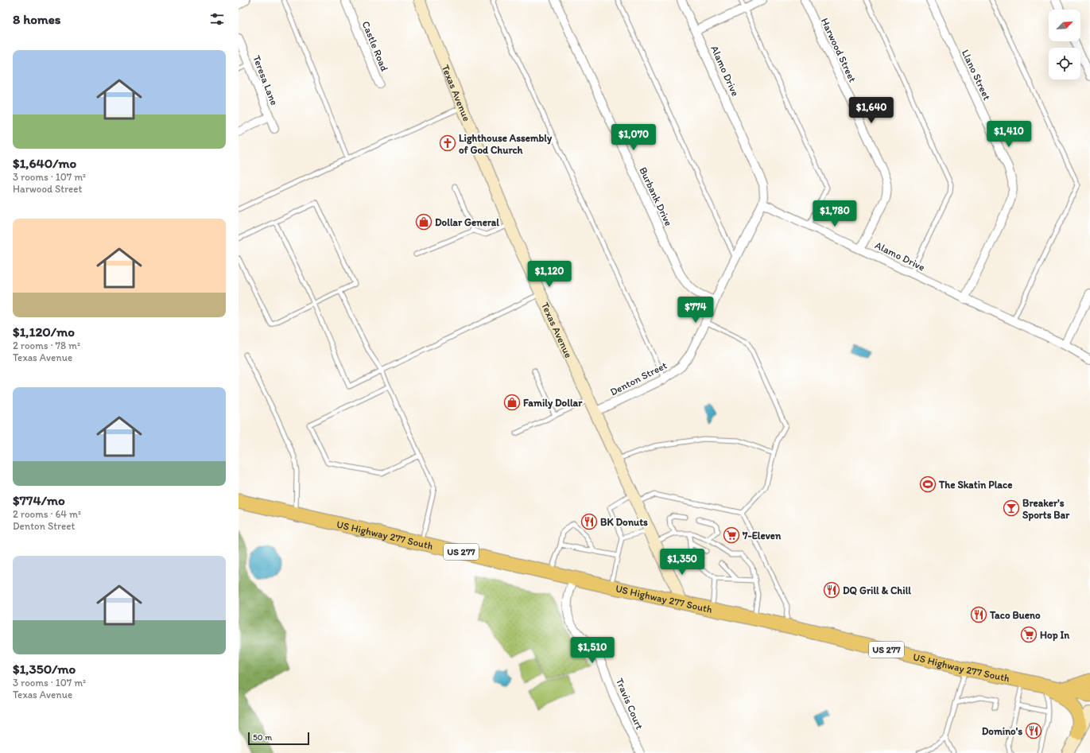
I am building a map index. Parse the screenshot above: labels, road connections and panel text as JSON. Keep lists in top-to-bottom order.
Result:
{
  "streets": {
    "highway": ["US Highway 277 South", "US 277"],
    "street": [
      "Castle Road",
      "Harwood Street",
      "Alamo Drive",
      "Llano Street",
      "Teresa Lane",
      "Texas Avenue",
      "Burbank Drive",
      "Denton Street",
      "Travis Court"
    ]
  },
  "crossings": [
    ["Harwood Street", "Alamo Drive"],
    ["Alamo Drive", "Llano Street"],
    ["Alamo Drive", "Denton Street"],
    ["Texas Avenue", "Denton Street"],
    ["Texas Avenue", "US Highway 277 South"],
    ["Burbank Drive", "Denton Street"],
    ["US Highway 277 South", "Travis Court"]
  ],
  "places": {
    "church": ["Lighthouse Assembly of God Church"],
    "shop": ["Dollar General", "Family Dollar"],
    "sports": ["The Skatin Place"],
    "bar": ["Breaker's Sports Bar"],
    "restaurant": [
      "BK Donuts",
      "DQ Grill & Chill",
      "Taco Bueno",
      "Domino's"
    ],
    "supermarket": ["7-Eleven", "Hop In"]
  },
  "scale_bar": "50 m",
  "north": "top right",
  "page": {
    "heading": "8 homes",
    "list": [
      {
        "name": "$1,640/mo",
        "note": "3 rooms · 107 m² · Harwood Street"
      },
      {
        "name": "$1,120/mo",
        "note": "2 rooms · 78 m² · Texas Avenue"
      },
      {
        "name": "$774/mo",
        "note": "2 rooms · 64 m² · Denton Street"
      },
      {
        "name": "$1,350/mo",
        "note": "3 rooms · 107 m² · Texas Avenue"
      }
    ],
    "price": [
      "$1,640",
      "$1,410",
      "$1,070",
      "$1,780",
      "$1,120",
      "$774",
      "$1,350",
      "$1,510"
    ],
    "scale": "50 m"
  }
}
